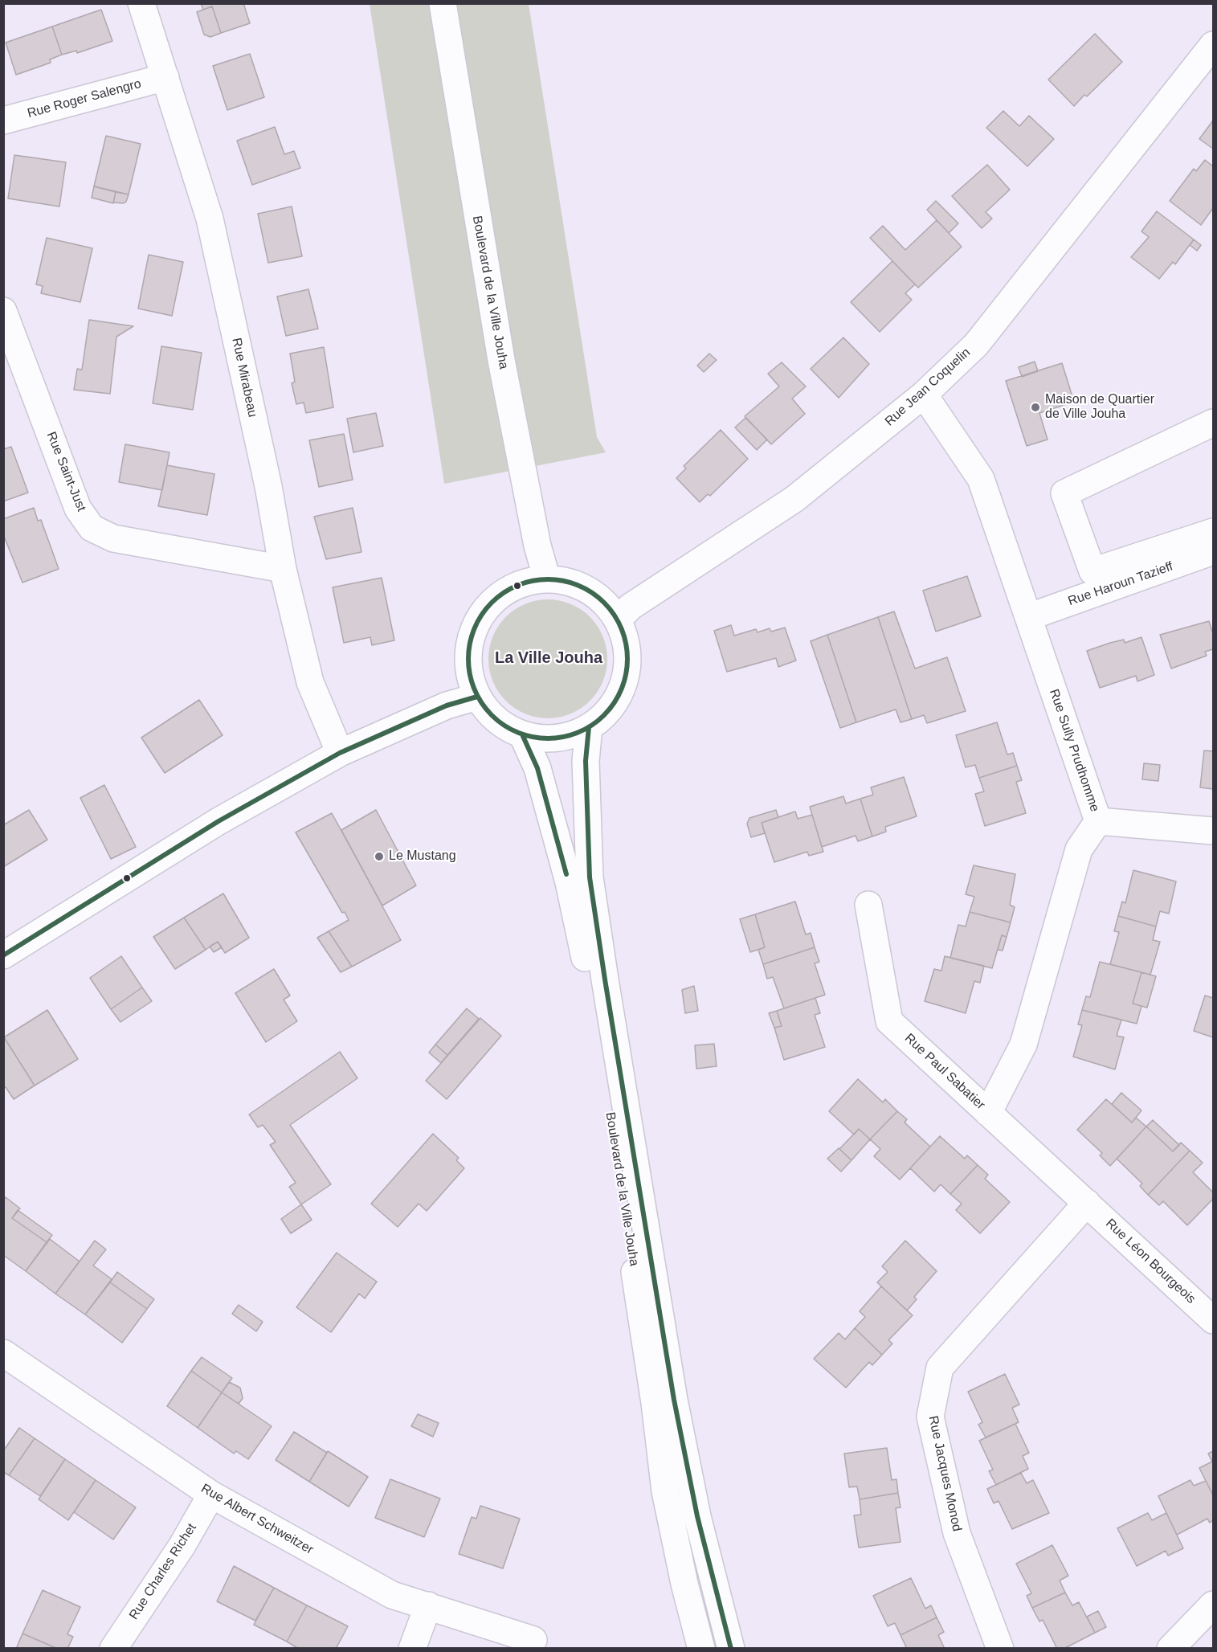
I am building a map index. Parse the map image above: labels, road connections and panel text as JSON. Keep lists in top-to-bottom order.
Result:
{
  "streets": {
    "street": [
      "Rue Roger Salengro",
      "Boulevard de la Ville Jouha",
      "Rue Mirabeau",
      "Rue Jean Coquelin",
      "Rue Saint-Just",
      "Rue Haroun Tazieff",
      "Rue Sully Prudhomme",
      "Rue Paul Sabatier",
      "Rue Léon Bourgeois",
      "Rue Jacques Monod",
      "Rue Albert Schweitzer",
      "Rue Charles Richet"
    ]
  },
  "crossings": [
    ["Rue Roger Salengro", "Rue Mirabeau"],
    ["Boulevard de la Ville Jouha", "Rue Jean Coquelin"],
    ["Rue Mirabeau", "Rue Saint-Just"],
    ["Rue Jean Coquelin", "Rue Sully Prudhomme"],
    ["Rue Haroun Tazieff", "Rue Sully Prudhomme"],
    ["Rue Sully Prudhomme", "Rue Paul Sabatier"],
    ["Rue Paul Sabatier", "Rue Léon Bourgeois"],
    ["Rue Paul Sabatier", "Rue Jacques Monod"],
    ["Rue Léon Bourgeois", "Rue Jacques Monod"],
    ["Rue Albert Schweitzer", "Rue Charles Richet"]
  ],
  "districts": ["La Ville Jouha"],
  "places": ["Maison de Quartier de Ville Jouha", "Le Mustang"]
}
